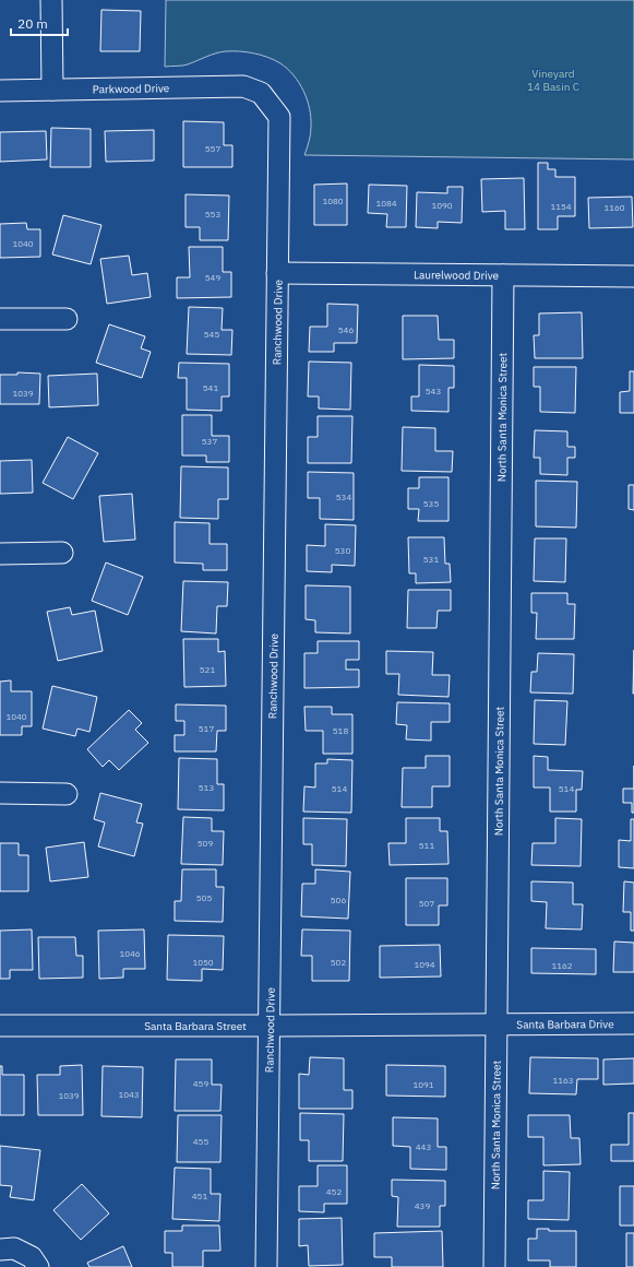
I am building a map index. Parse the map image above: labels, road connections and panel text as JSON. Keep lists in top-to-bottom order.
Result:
{
  "streets": {
    "street": [
      "Parkwood Drive",
      "Laurelwood Drive",
      "Ranchwood Drive",
      "North Santa Monica Street",
      "Santa Barbara Drive",
      "Santa Barbara Street"
    ]
  },
  "crossings": [
    ["Parkwood Drive", "Ranchwood Drive"],
    ["Laurelwood Drive", "Ranchwood Drive"],
    ["Laurelwood Drive", "North Santa Monica Street"],
    ["Ranchwood Drive", "Santa Barbara Street"],
    ["North Santa Monica Street", "Santa Barbara Drive"],
    ["North Santa Monica Street", "Santa Barbara Street"],
    ["Santa Barbara Drive", "Santa Barbara Street"]
  ],
  "parks": ["Vineyard 14 Basin C"],
  "house_numbers": [
    "557",
    "1080",
    "1084",
    "1090",
    "1154",
    "1160",
    "553",
    "1040",
    "549",
    "546",
    "545",
    "541",
    "543",
    "1039",
    "537",
    "534",
    "535",
    "530",
    "531",
    "521",
    "1040",
    "517",
    "518",
    "513",
    "514",
    "514",
    "509",
    "511",
    "505",
    "506",
    "507",
    "1046",
    "1050",
    "502",
    "1094",
    "1162",
    "1163",
    "459",
    "1091",
    "1043",
    "1039",
    "455",
    "443",
    "452",
    "451",
    "439"
  ],
  "scale_bar": "20 m"
}
